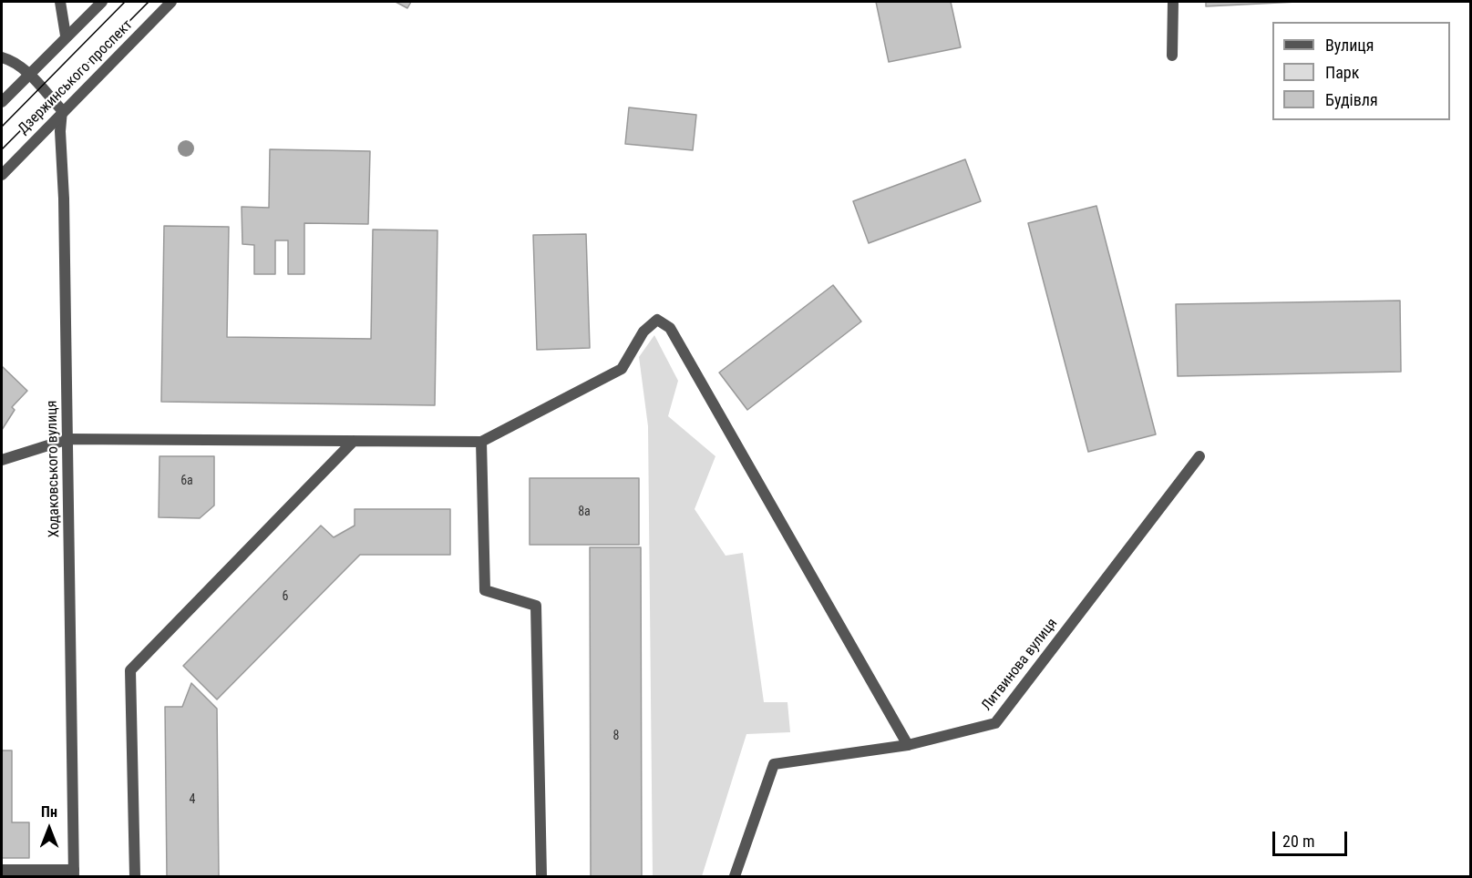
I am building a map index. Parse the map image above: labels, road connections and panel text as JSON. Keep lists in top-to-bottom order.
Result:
{
  "streets": {
    "street": ["Дзержинського проспект", "Ходаковського вулиця", "Литвинова вулиця"]
  },
  "crossings": [
    ["Дзержинського проспект", "Ходаковського вулиця"]
  ],
  "house_numbers": [
    "6а",
    "8а",
    "6",
    "8",
    "4"
  ],
  "legend": ["Вулиця", "Парк", "Будівля"],
  "scale_bar": "20 m",
  "north": "top"
}
